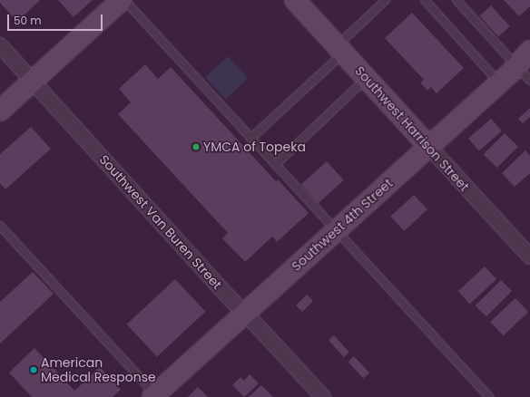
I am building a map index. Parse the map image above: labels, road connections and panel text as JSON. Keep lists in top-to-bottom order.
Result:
{
  "streets": {
    "street": ["Southwest Harrison Street", "Southwest Van Buren Street", "Southwest 4th Street"]
  },
  "crossings": [
    ["Southwest Harrison Street", "Southwest 4th Street"],
    ["Southwest Van Buren Street", "Southwest 4th Street"]
  ],
  "places": ["YMCA of Topeka", "American Medical Response"],
  "scale_bar": "50 m"
}
